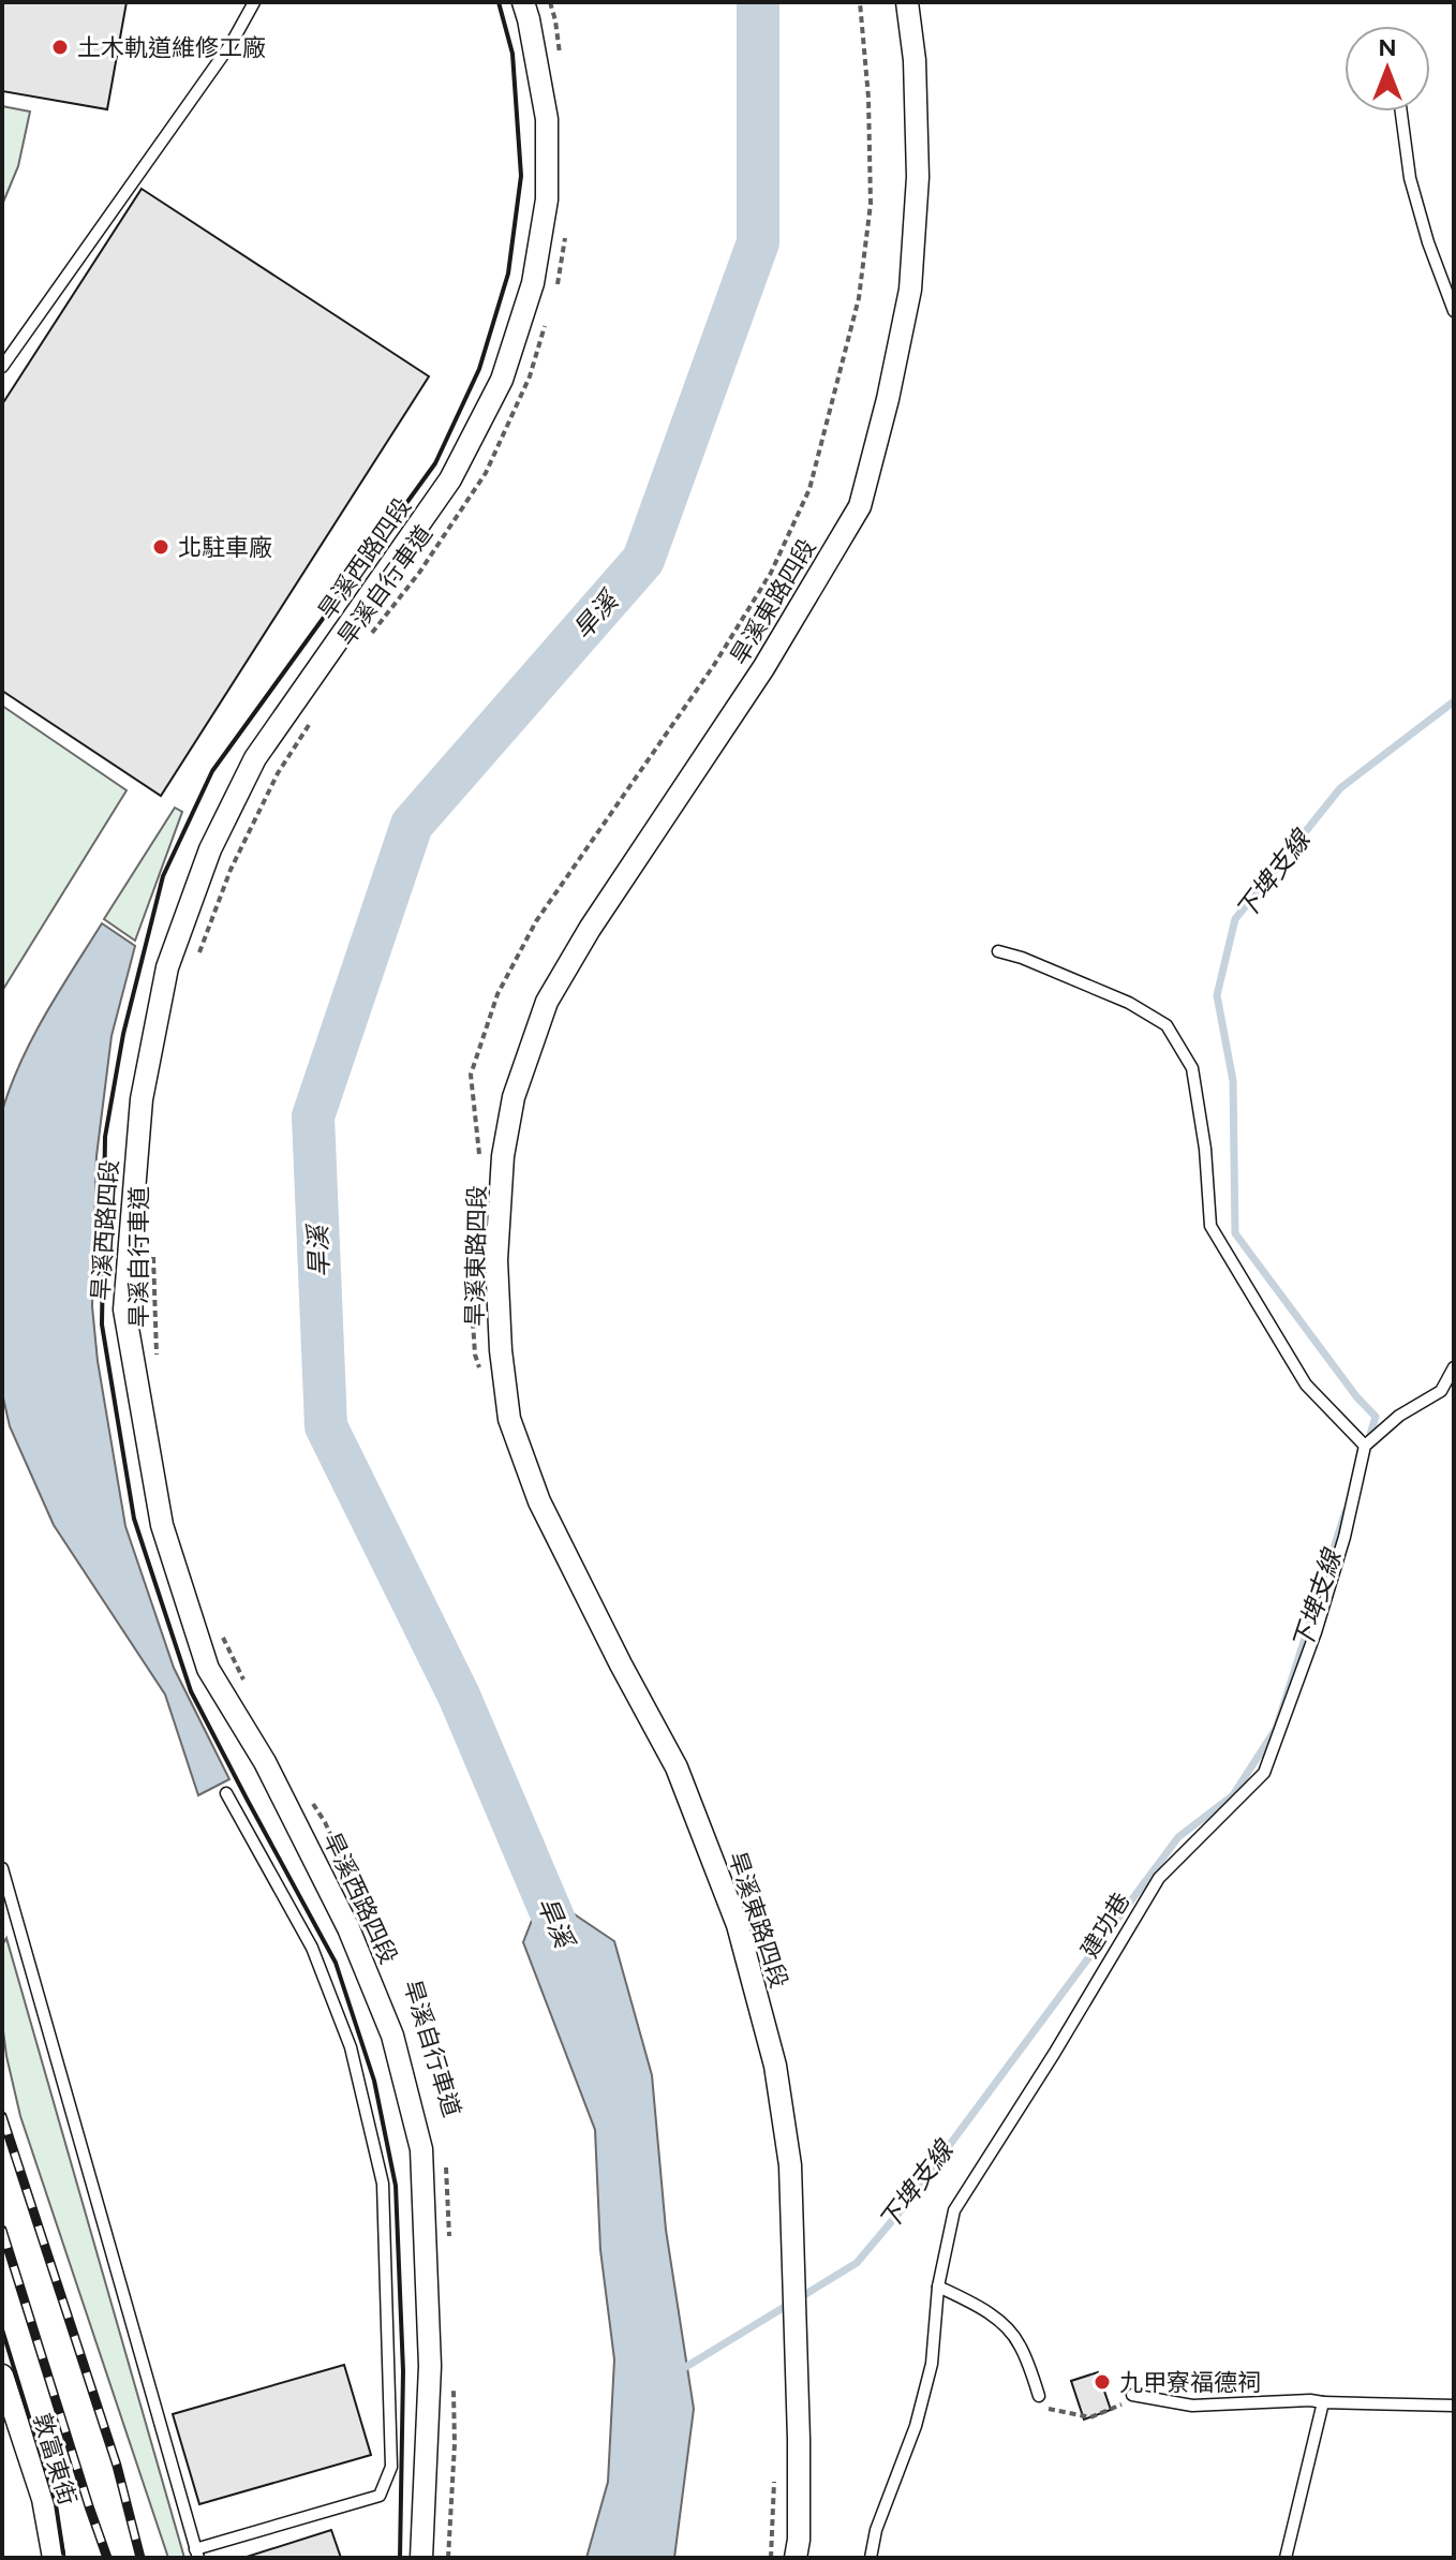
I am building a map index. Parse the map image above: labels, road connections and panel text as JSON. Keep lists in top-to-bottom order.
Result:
{
  "streets": {
    "street": ["旱溪西路四段", "旱溪東路四段", "敦富東街"],
    "lane": ["建功巷"],
    "path": ["旱溪自行車道"]
  },
  "water": ["旱溪", "下埤支線"],
  "places": ["土木軌道維修工廠", "北駐車廠", "九甲寮福德祠"],
  "north": "top"
}
